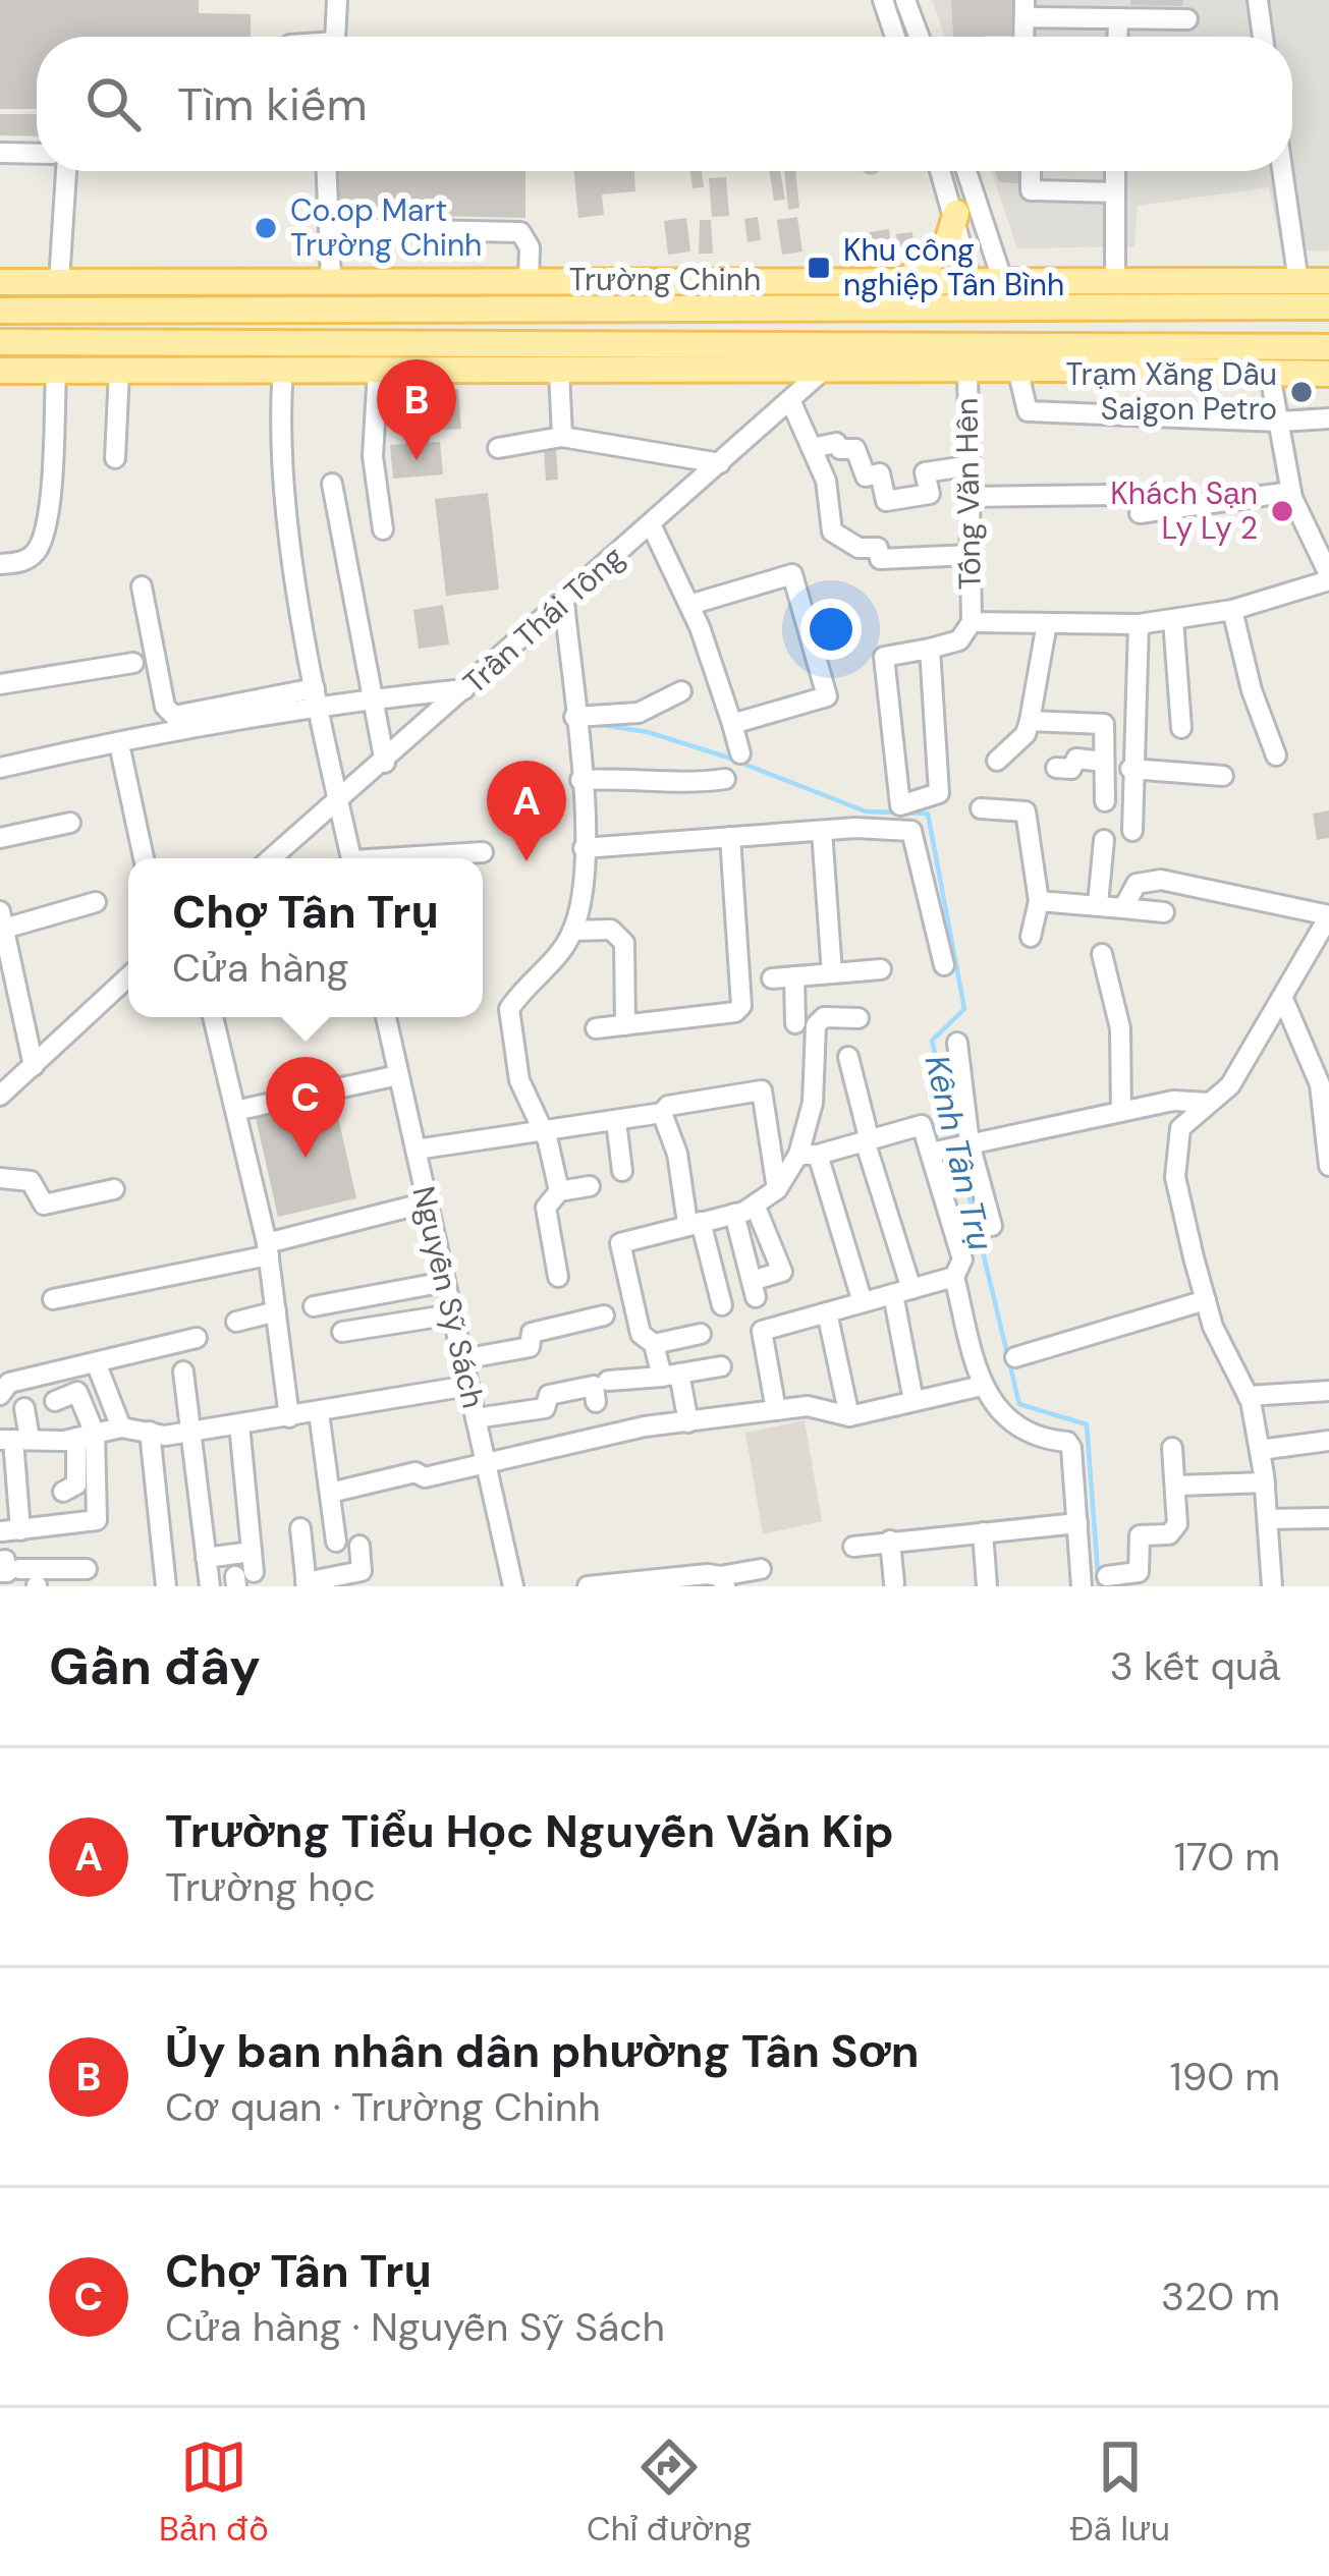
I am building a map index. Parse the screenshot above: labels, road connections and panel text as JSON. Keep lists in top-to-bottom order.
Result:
{
  "streets": {
    "main road": ["Trường Chinh"],
    "street": ["Tống Văn Hên", "Trần Thái Tông", "Nguyễn Sỹ Sách"]
  },
  "crossings": [
    ["Trường Chinh", "Tống Văn Hên"],
    ["Trường Chinh", "Trần Thái Tông"]
  ],
  "water": ["Kênh Tân Trụ"],
  "places": {
    "other": ["Co.op Mart Trường Chinh", "Trạm Xăng Dầu Saigon Petro", "Khách Sạn Ly Ly 2"],
    "transit": ["Khu công nghiệp Tân Bình"]
  },
  "page": {
    "search": "Tìm kiếm",
    "pins": ["B", "A", "C"],
    "popup": ["Chợ Tân Trụ", "Cửa hàng"],
    "heading": ["Gần đây", "3 kết quả"],
    "list": [
      {
        "mark": "A",
        "name": "Trường Tiểu Học Nguyễn Văn Kip",
        "note": "Trường học",
        "value": "170 m"
      },
      {
        "mark": "B",
        "name": "Ủy ban nhân dân phường Tân Sơn",
        "note": "Cơ quan · Trường Chinh",
        "value": "190 m"
      },
      {
        "mark": "C",
        "name": "Chợ Tân Trụ",
        "note": "Cửa hàng · Nguyễn Sỹ Sách",
        "value": "320 m"
      }
    ],
    "nav": ["Bản đồ", "Chỉ đường", "Đã lưu"]
  }
}
